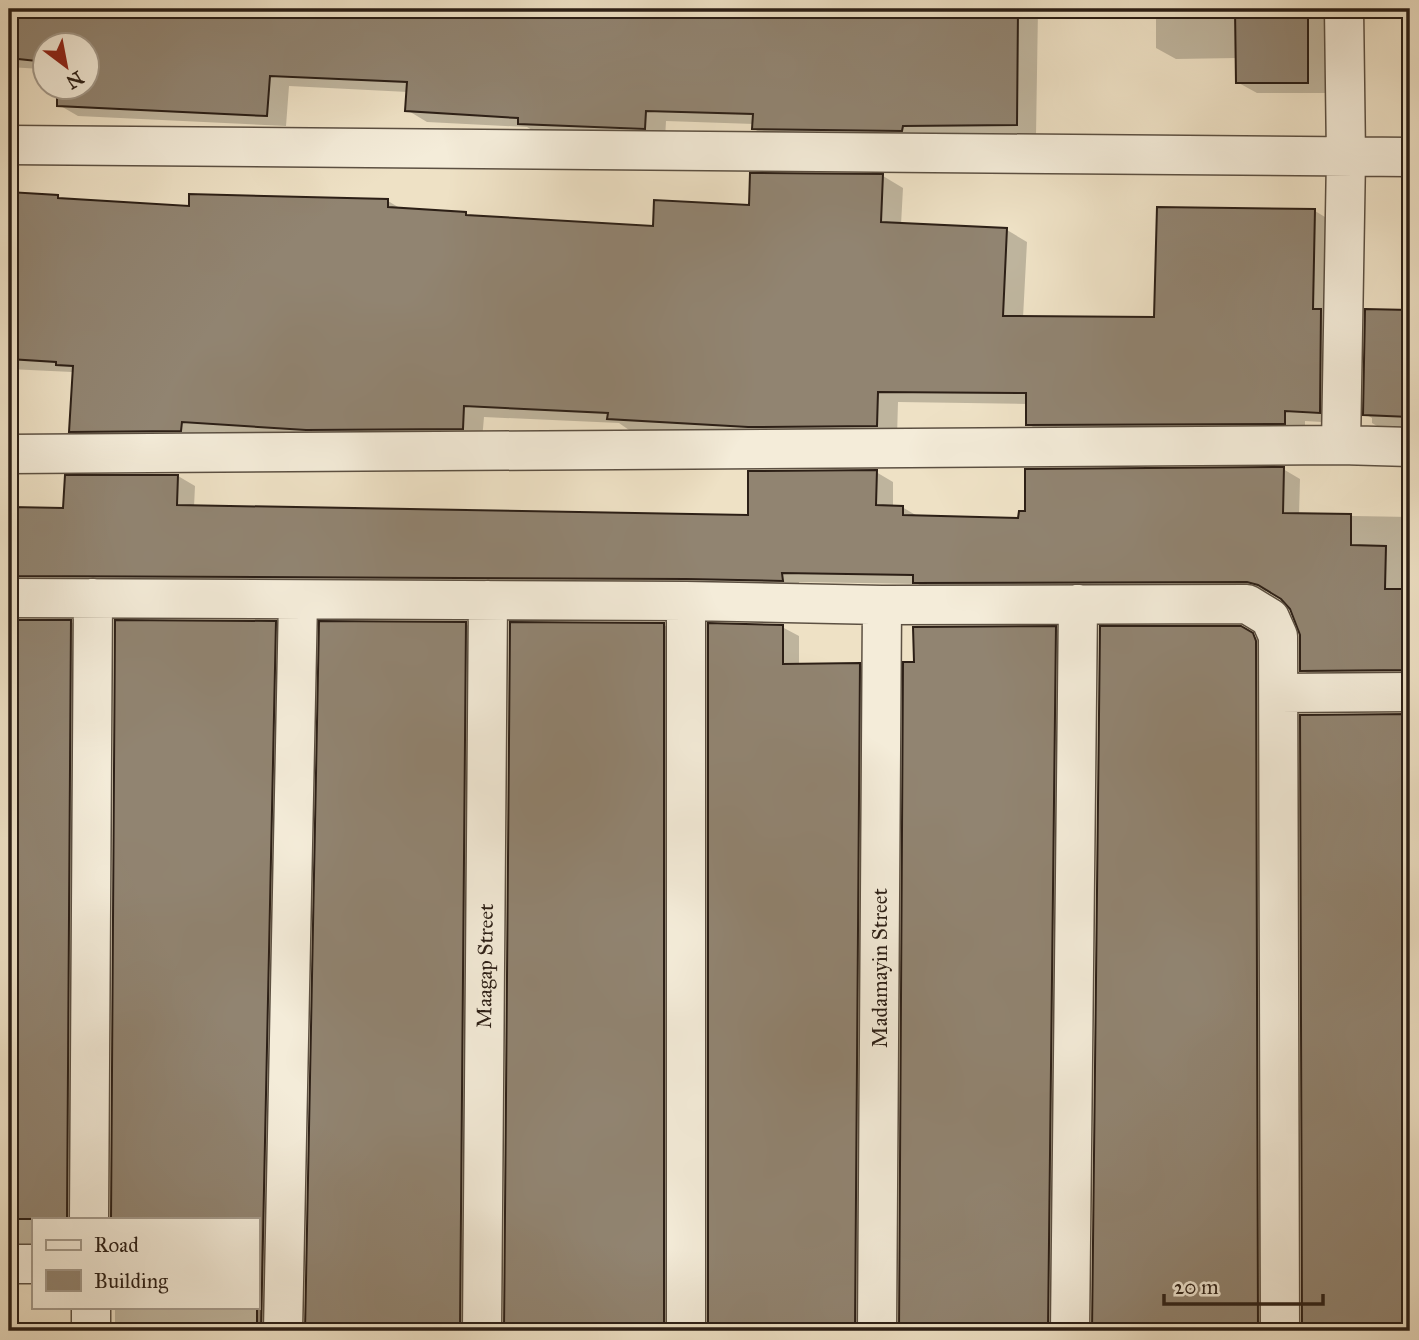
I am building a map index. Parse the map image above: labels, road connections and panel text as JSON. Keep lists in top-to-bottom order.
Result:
{
  "streets": {
    "street": ["Maagap Street", "Madamayin Street"]
  },
  "legend": ["Road", "Building"],
  "scale_bar": "20 m",
  "north": "bottom right"
}
